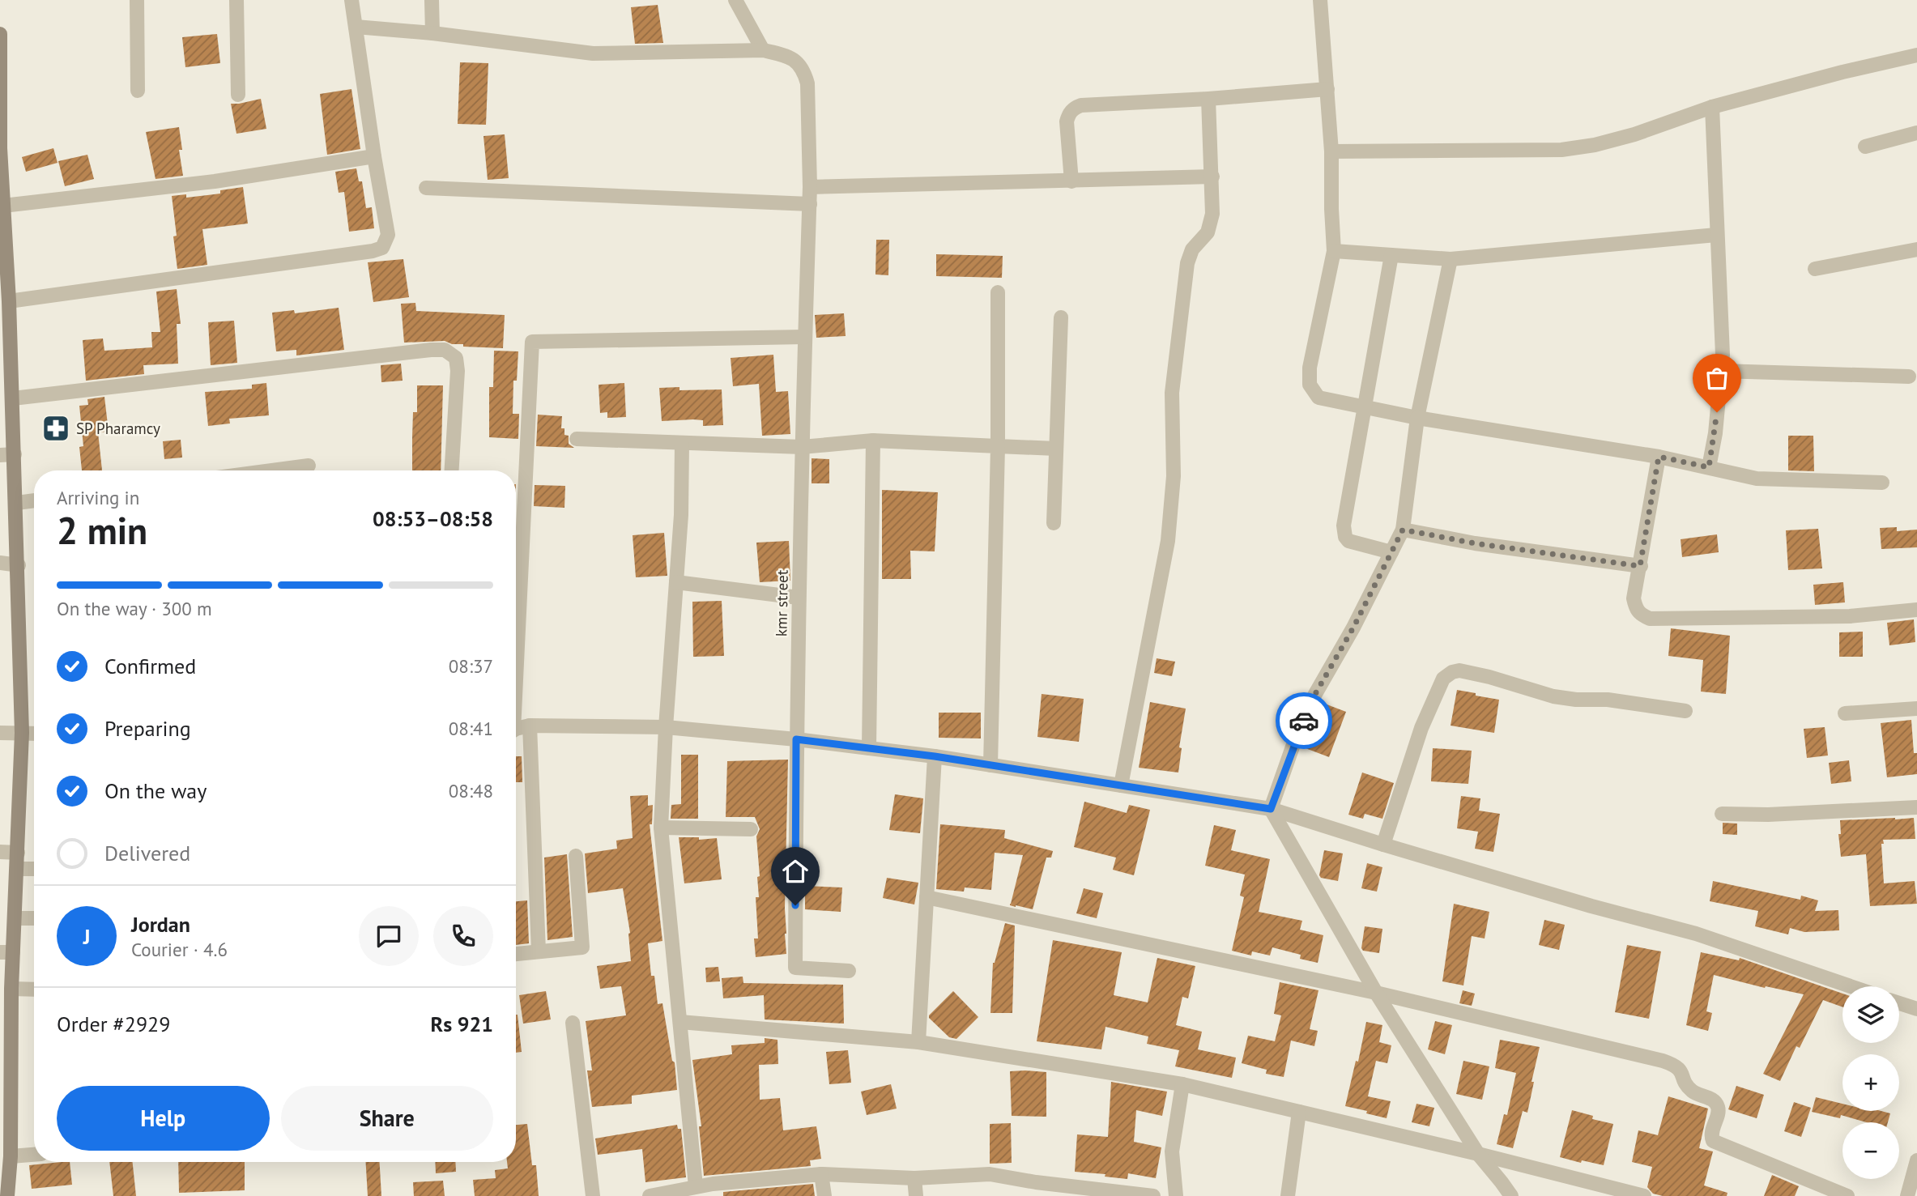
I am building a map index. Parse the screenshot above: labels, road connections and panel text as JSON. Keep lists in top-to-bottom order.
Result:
{
  "streets": {
    "street": ["kmr street"]
  },
  "places": {
    "pharmacy": ["SP Pharamcy"]
  },
  "page": {
    "heading": ["2 min", "Arriving in", "08:53–08:58"],
    "panel": [
      "Jordan",
      "Courier · 4.6",
      "Order #2929",
      "Rs 921"
    ],
    "bar": "On the way · 300 m",
    "list": [
      ["Confirmed", "08:37"],
      ["Preparing", "08:41"],
      ["On the way", "08:48"],
      "Delivered"
    ],
    "round": "J",
    "map_buttons": ["+", "−"],
    "buttons": ["Help", "Share"]
  }
}
